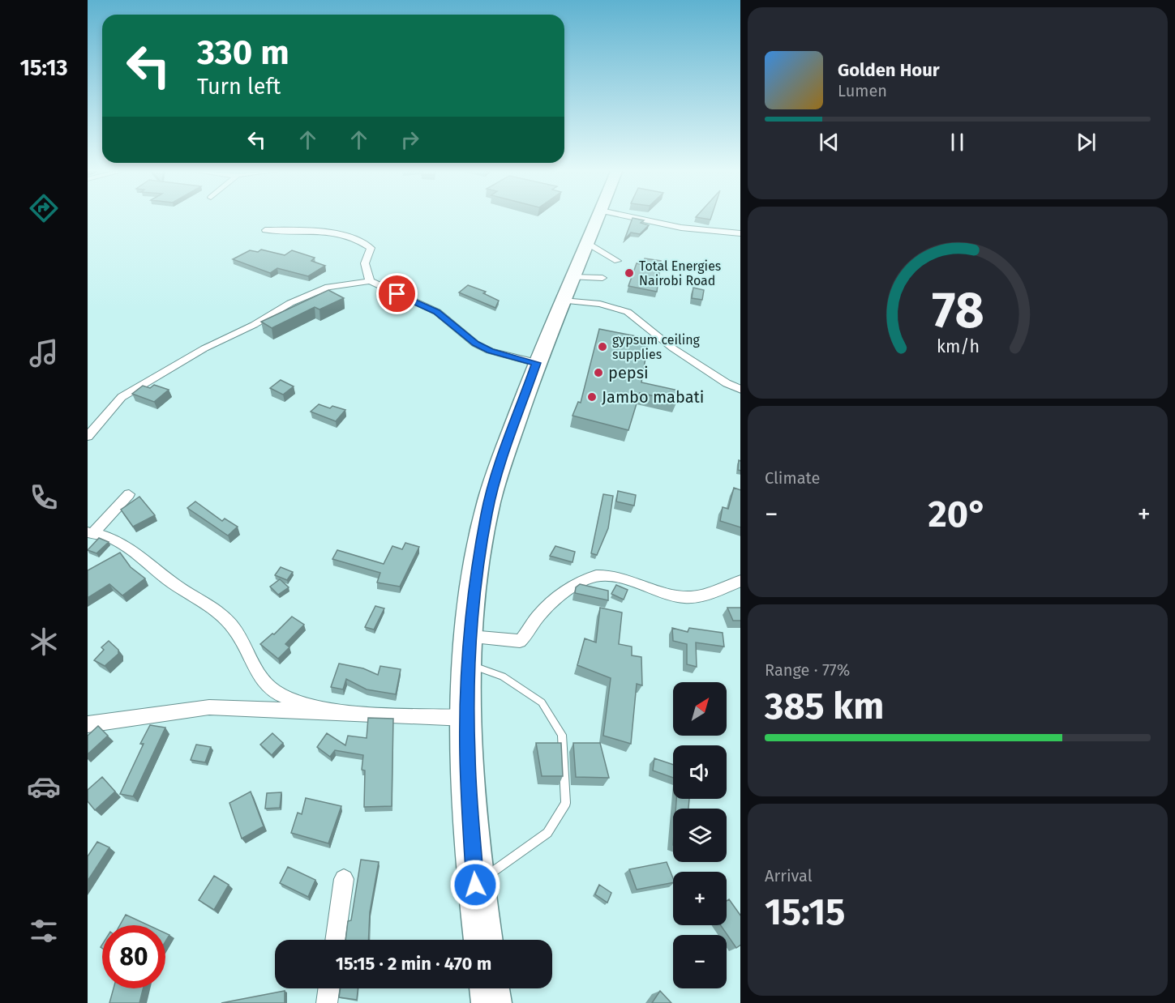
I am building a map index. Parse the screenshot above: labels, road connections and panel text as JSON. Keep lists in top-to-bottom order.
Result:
{
  "places": [
    "Total Energies Nairobi Road",
    "gypsum ceiling supplies",
    "pepsi",
    "Jambo mabati"
  ],
  "north": "top right",
  "page": {
    "tabs": "15:13",
    "turn": ["330 m", "Turn left"],
    "song": ["Golden Hour", "Lumen"],
    "tile": [
      "Climate",
      ["Range · 77%", "385 km"],
      ["Arrival", "15:15"]
    ],
    "heat": ["−", "20°", "+"],
    "map_buttons": ["+", "−"],
    "limit": "80",
    "trip": "15:15 · 2 min · 470 m",
    "gauge": ["78", "km/h"]
  }
}
